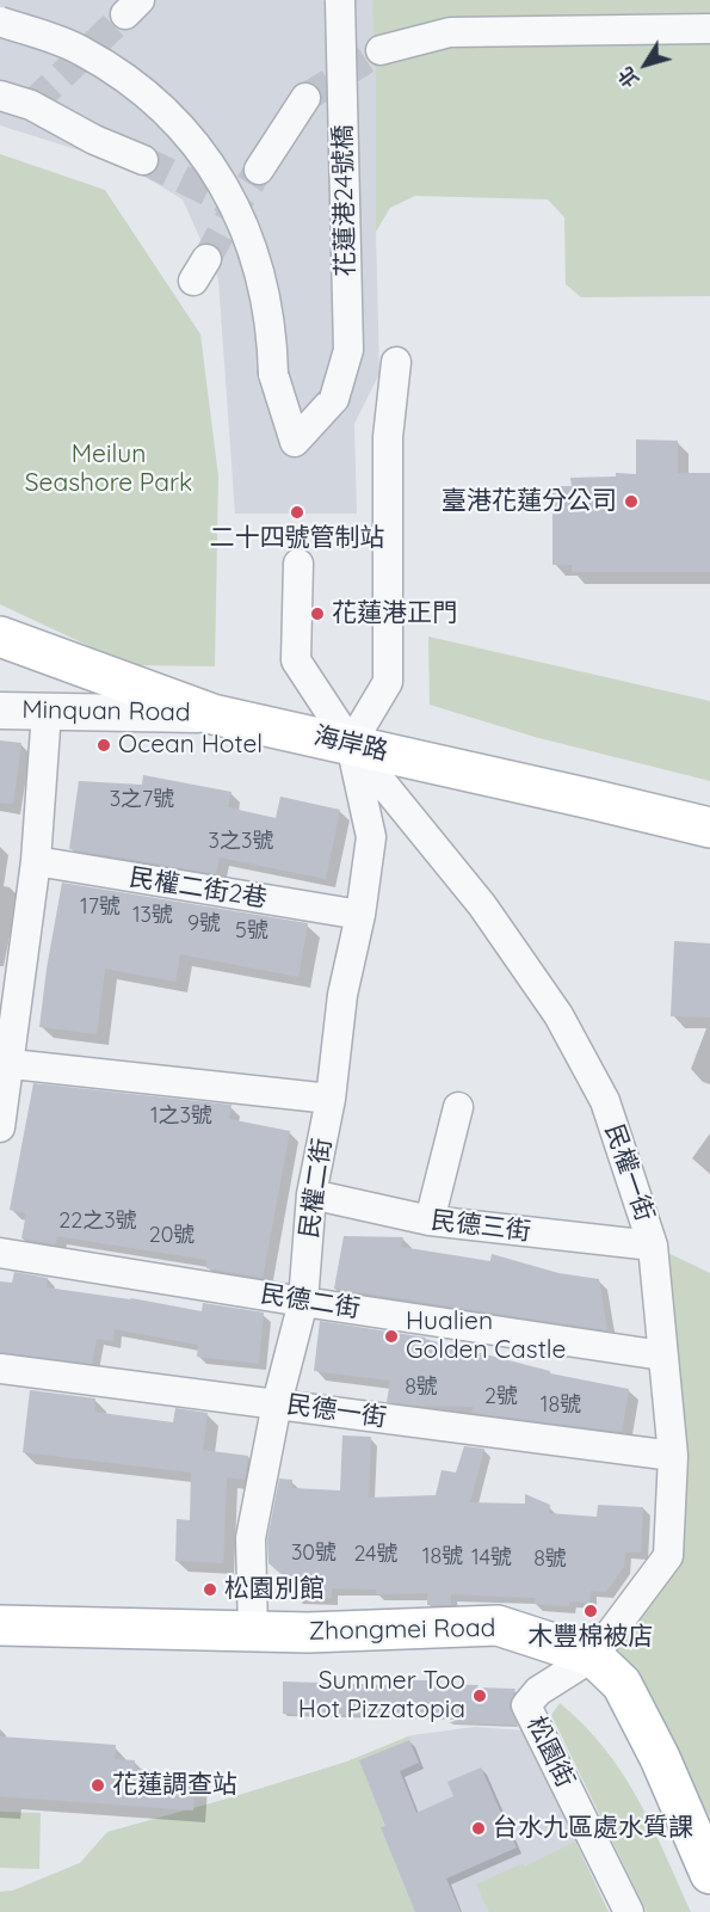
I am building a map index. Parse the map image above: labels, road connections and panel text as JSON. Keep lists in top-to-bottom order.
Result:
{
  "streets": {
    "main road": ["海岸路", "Zhongmei Road"],
    "street": [
      "花蓮港24號橋",
      "Minquan Road",
      "民權二街2巷",
      "民權一街",
      "民權二街",
      "民德三街",
      "民德二街",
      "民德一街",
      "松園街"
    ]
  },
  "crossings": [
    ["Minquan Road", "海岸路"],
    ["海岸路", "民權一街"],
    ["海岸路", "民權二街"],
    ["民權二街2巷", "民權二街"],
    ["民權一街", "民權二街"],
    ["民權一街", "民德三街"],
    ["民權一街", "民德二街"],
    ["民權一街", "民德一街"],
    ["民權一街", "Zhongmei Road"],
    ["民權一街", "松園街"],
    ["民權二街", "民德三街"],
    ["民權二街", "民德二街"],
    ["民權二街", "民德一街"],
    ["民權二街", "Zhongmei Road"],
    ["Zhongmei Road", "松園街"]
  ],
  "parks": ["Meilun Seashore Park"],
  "places": [
    "臺港花蓮分公司",
    "二十四號管制站",
    "花蓮港正門",
    "Ocean Hotel",
    "Hualien Golden Castle",
    "松園別館",
    "木豐棉被店",
    "Summer Too Hot Pizzatopia",
    "花蓮調查站",
    "台水九區處水質課"
  ],
  "house_numbers": [
    "3之7號",
    "3之3號",
    "17號",
    "13號",
    "9號",
    "5號",
    "1之3號",
    "22之3號",
    "20號",
    "8號",
    "2號",
    "18號",
    "30號",
    "24號",
    "18號",
    "14號",
    "8號"
  ],
  "north": "bottom left"
}
